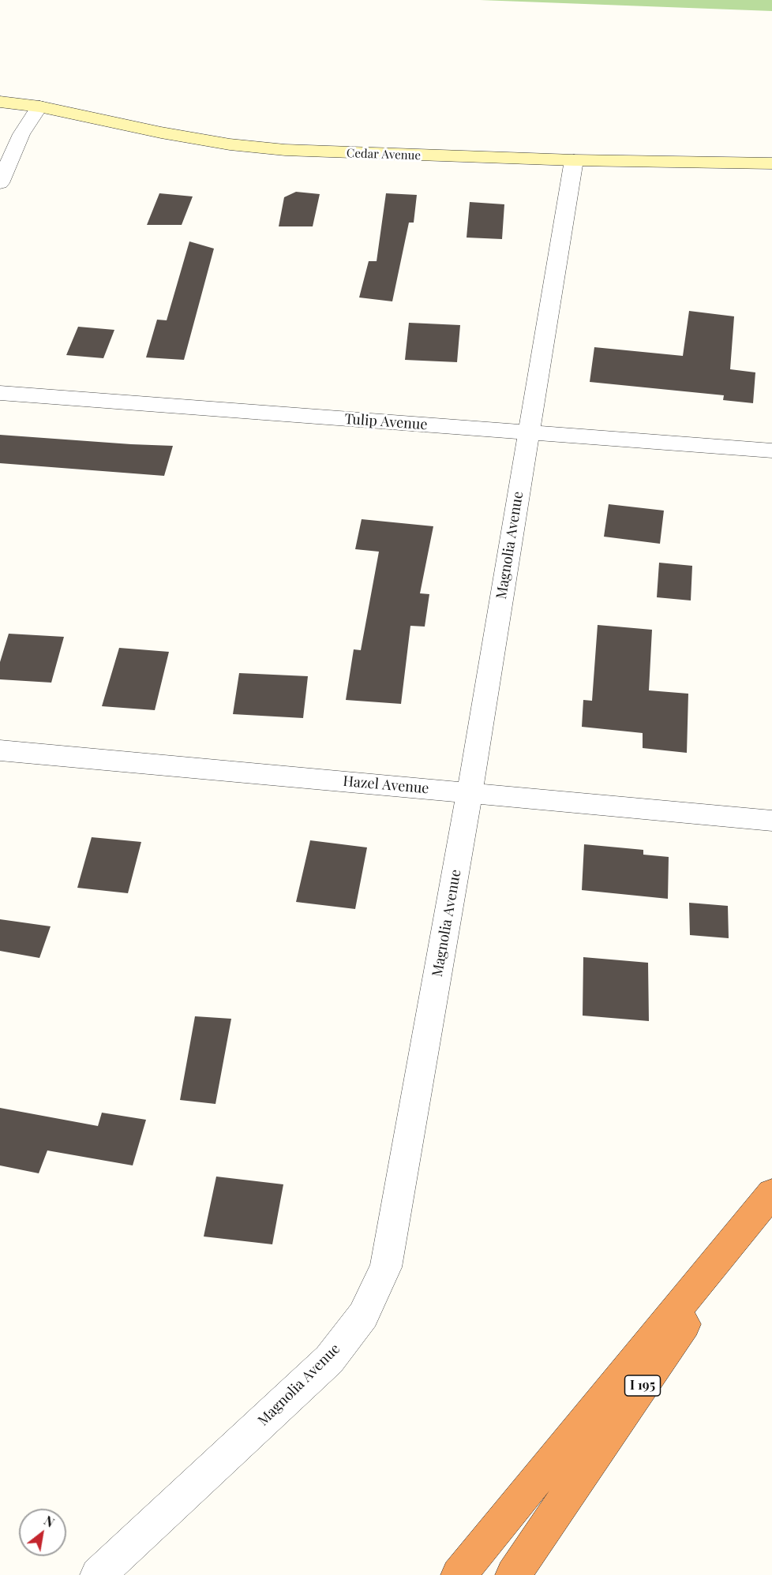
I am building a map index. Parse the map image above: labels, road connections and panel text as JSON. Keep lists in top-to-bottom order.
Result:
{
  "streets": {
    "highway": ["I 195"],
    "street": [
      "Cedar Avenue",
      "Tulip Avenue",
      "Magnolia Avenue",
      "Hazel Avenue"
    ]
  },
  "crossings": [
    ["Cedar Avenue", "Magnolia Avenue"],
    ["Tulip Avenue", "Magnolia Avenue"],
    ["Magnolia Avenue", "Hazel Avenue"]
  ],
  "north": "top right"
}
